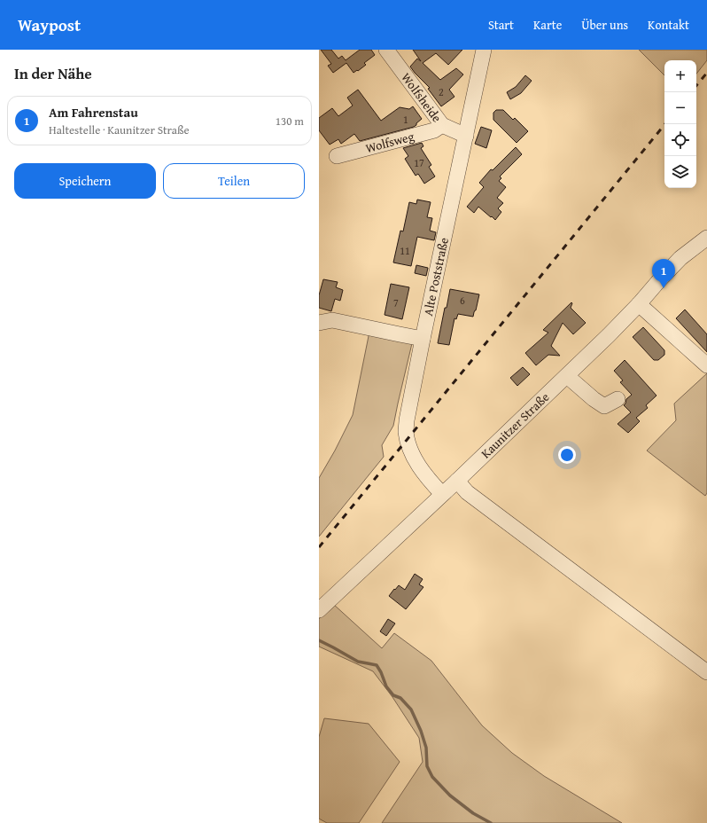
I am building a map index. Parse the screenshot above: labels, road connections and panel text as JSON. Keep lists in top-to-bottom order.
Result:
{
  "streets": {
    "street": [
      "Wolfsheide",
      "Wolfsweg",
      "Alte Poststraße",
      "Kaunitzer Straße"
    ]
  },
  "crossings": [
    ["Wolfsheide", "Wolfsweg"],
    ["Wolfsheide", "Alte Poststraße"],
    ["Alte Poststraße", "Kaunitzer Straße"]
  ],
  "house_numbers": [
    "2",
    "1",
    "17",
    "11",
    "6",
    "7"
  ],
  "page": {
    "header": "Waypost",
    "nav": [
      "Start",
      "Karte",
      "Über uns",
      "Kontakt"
    ],
    "heading": "In der Nähe",
    "map_buttons": ["+", "−"],
    "list": [
      {
        "mark": "1",
        "name": "Am Fahrenstau",
        "note": "Haltestelle · Kaunitzer Straße",
        "value": "130 m"
      }
    ],
    "buttons": ["Speichern", "Teilen"],
    "pins": "1"
  }
}
